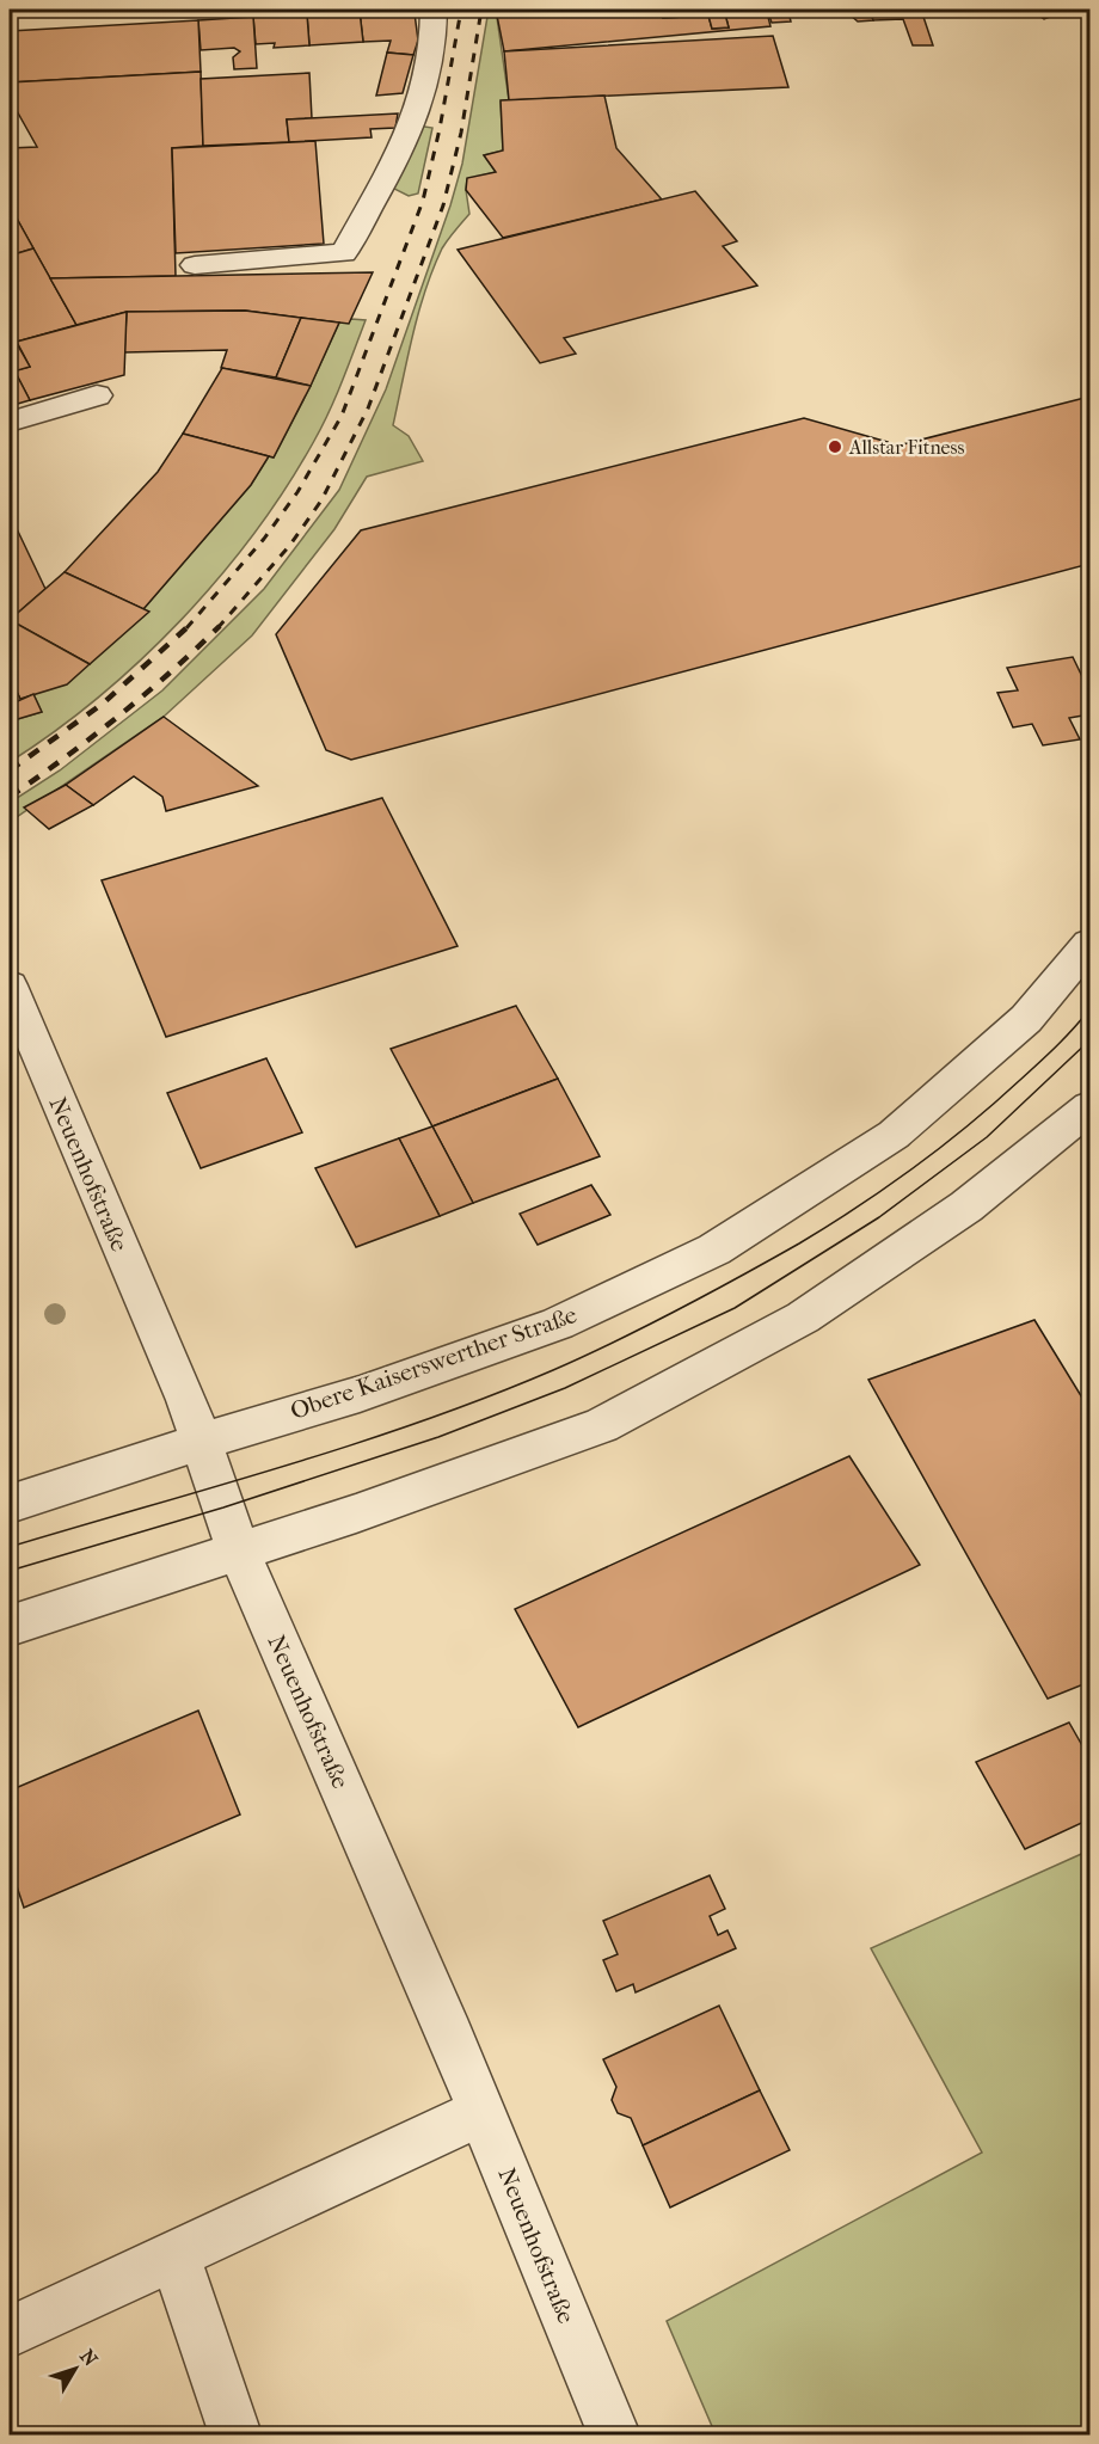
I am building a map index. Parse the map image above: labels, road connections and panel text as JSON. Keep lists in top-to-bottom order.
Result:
{
  "streets": {
    "street": ["Neuenhofstraße", "Obere Kaiserswerther Straße"]
  },
  "crossings": [
    ["Neuenhofstraße", "Obere Kaiserswerther Straße"]
  ],
  "places": ["Allstar Fitness"],
  "north": "top right"
}
